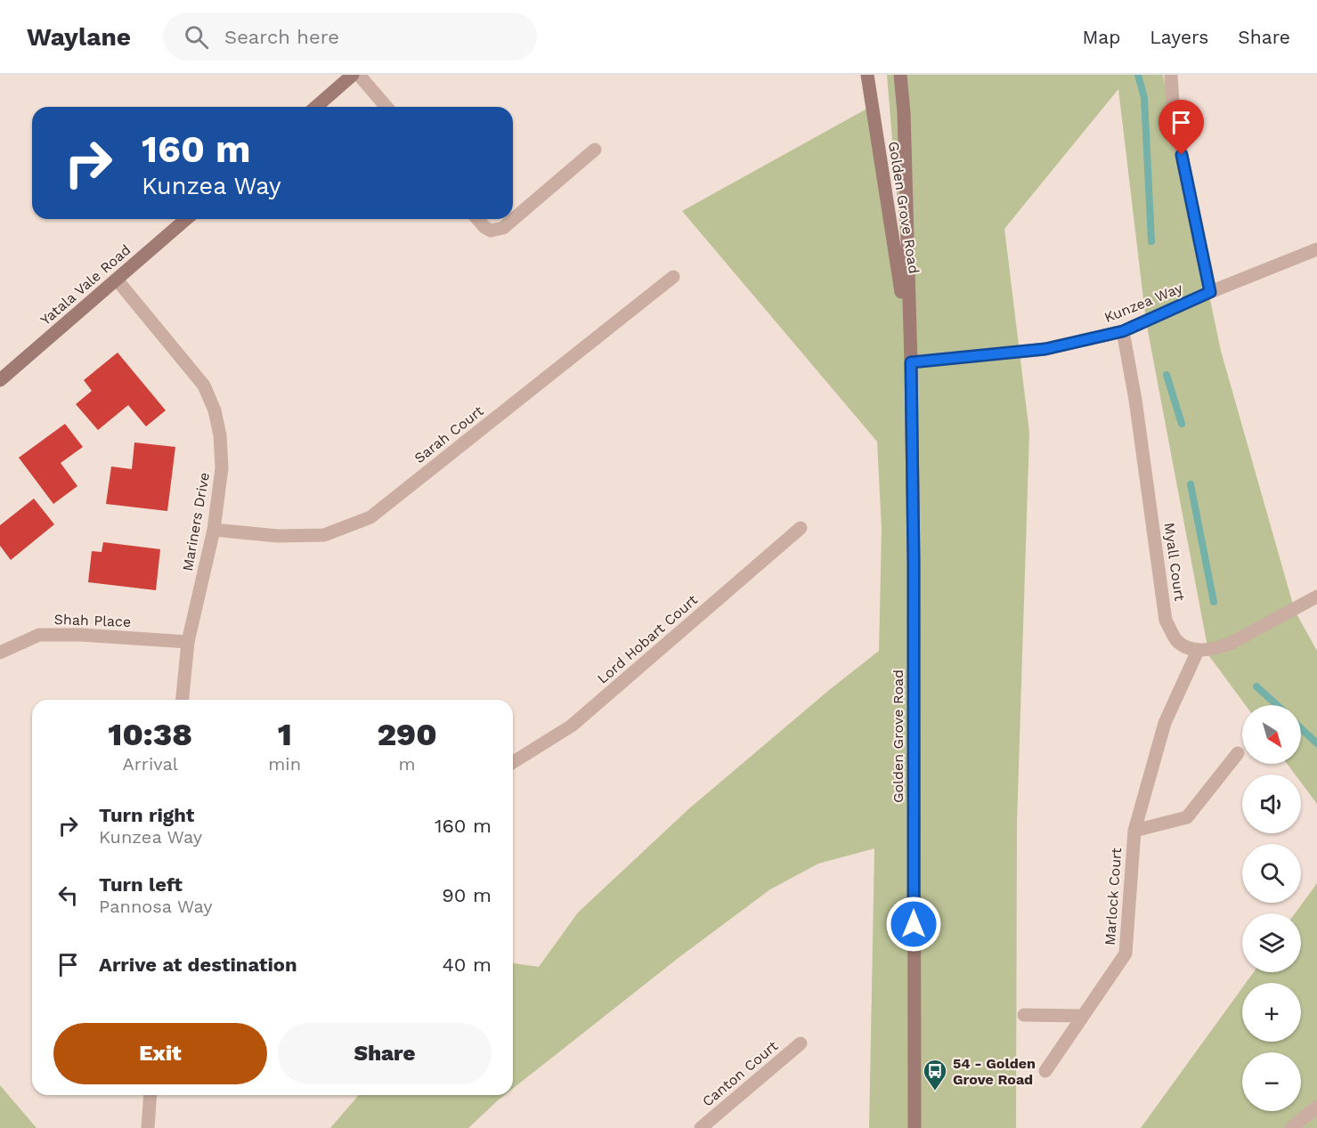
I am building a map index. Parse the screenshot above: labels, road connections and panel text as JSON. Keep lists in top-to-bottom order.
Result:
{
  "streets": {
    "main road": ["Golden Grove Road", "Yatala Vale Road"],
    "street": [
      "Kunzea Way",
      "Sarah Court",
      "Mariners Drive",
      "Myall Court",
      "Shah Place",
      "Lord Hobart Court",
      "Marlock Court",
      "Canton Court"
    ]
  },
  "crossings": [
    ["Golden Grove Road", "Kunzea Way"],
    ["Yatala Vale Road", "Mariners Drive"],
    ["Kunzea Way", "Myall Court"],
    ["Sarah Court", "Mariners Drive"],
    ["Mariners Drive", "Shah Place"],
    ["Myall Court", "Marlock Court"]
  ],
  "places": {
    "bus stop": ["54 - Golden Grove Road"]
  },
  "north": "bottom right",
  "page": {
    "header": "Waylane",
    "search": "Search here",
    "nav": ["Map", "Layers", "Share"],
    "turn": ["160 m", "Kunzea Way"],
    "eta": [
      "10:38",
      "Arrival",
      "1",
      "min",
      "290",
      "m"
    ],
    "map_buttons": ["+", "−"],
    "list": [
      {
        "name": "Turn right",
        "note": "Kunzea Way",
        "value": "160 m"
      },
      {
        "name": "Turn left",
        "note": "Pannosa Way",
        "value": "90 m"
      },
      {
        "name": "Arrive at destination",
        "value": "40 m"
      }
    ],
    "buttons": ["Exit", "Share"]
  }
}
